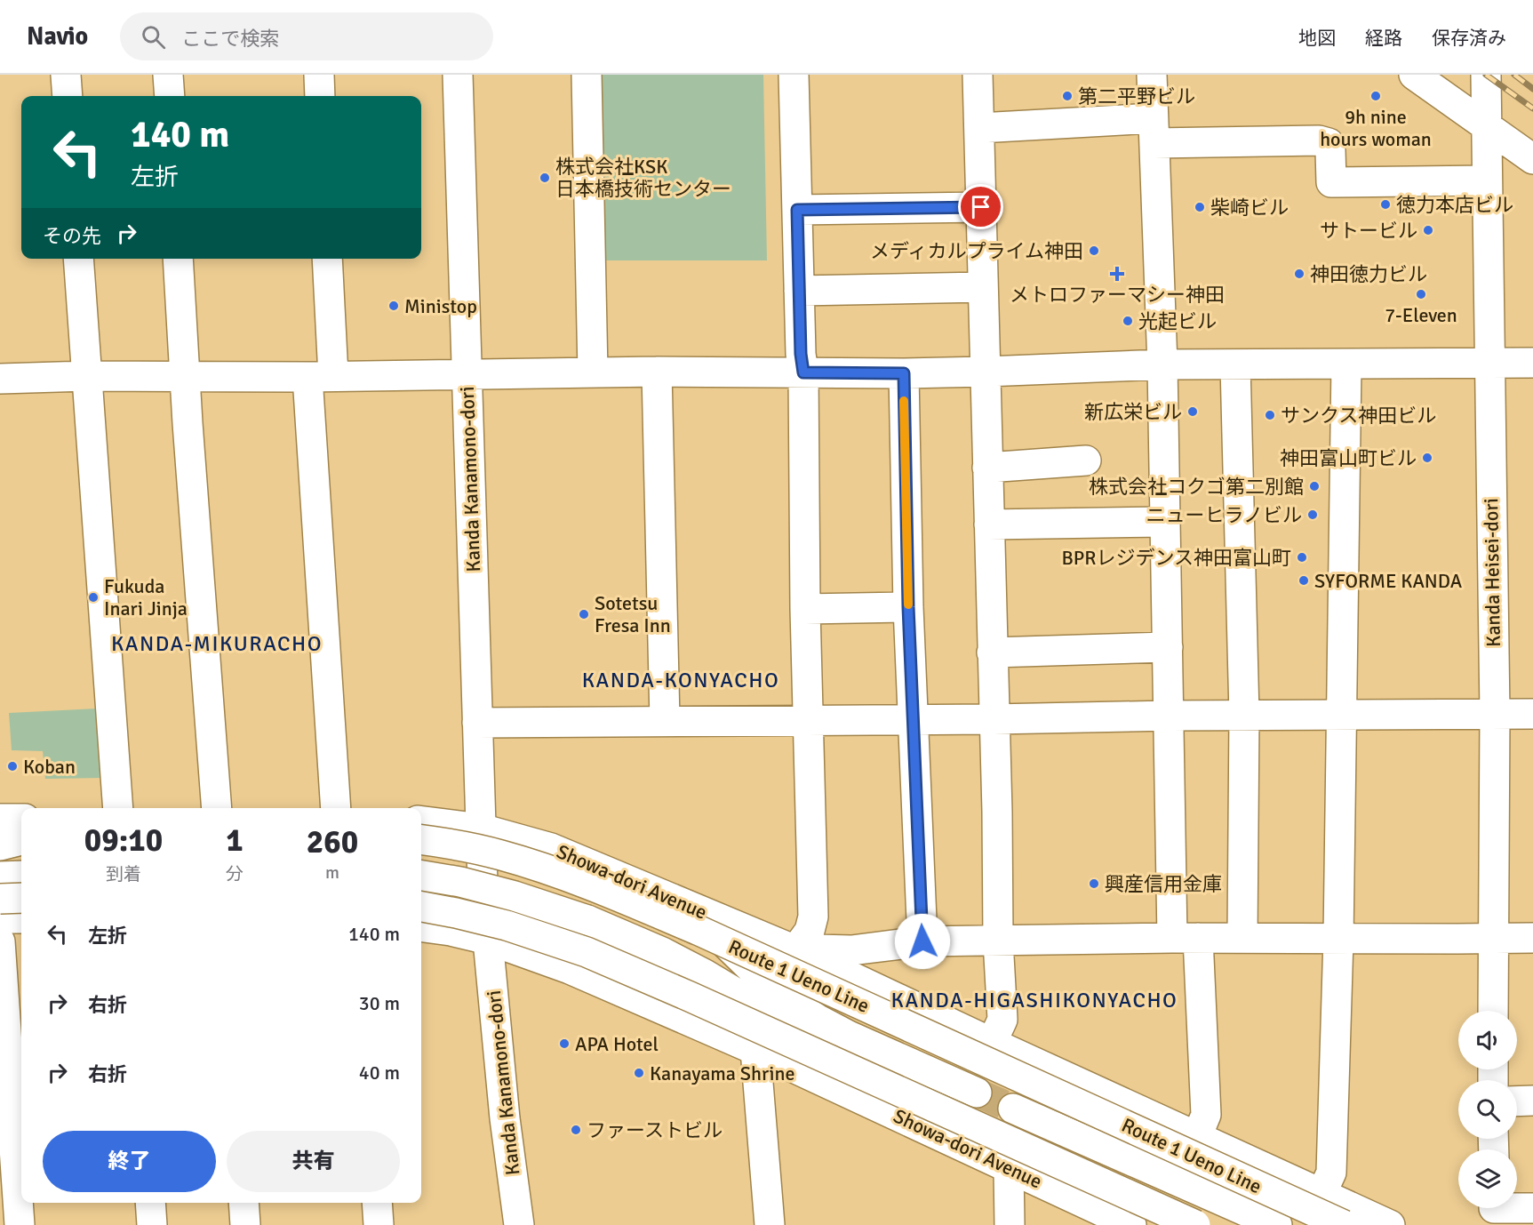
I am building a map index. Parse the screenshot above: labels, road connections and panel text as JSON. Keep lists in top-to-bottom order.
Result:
{
  "streets": {
    "main road": [
      "Kanda Kanamono-dori",
      "Kanda Heisei-dori",
      "Showa-dori Avenue",
      "Route 1 Ueno Line"
    ]
  },
  "crossings": [
    ["Kanda Kanamono-dori", "Showa-dori Avenue"]
  ],
  "districts": ["KANDA-MIKURACHO", "KANDA-KONYACHO", "KANDA-HIGASHIKONYACHO"],
  "places": {
    "other": [
      "第二平野ビル",
      "9h nine hours woman",
      "株式会社KSK 日本橋技術センター",
      "徳力本店ビル",
      "柴崎ビル",
      "サトービル",
      "メディカルプライム神田",
      "神田徳力ビル",
      "7-Eleven",
      "Ministop",
      "光起ビル",
      "新広栄ビル",
      "サンクス神田ビル",
      "神田富山町ビル",
      "株式会社コクゴ第二別館",
      "ニューヒラノビル",
      "BPRレジデンス神田富山町",
      "SYFORME KANDA",
      "Fukuda Inari Jinja",
      "Sotetsu Fresa Inn",
      "Koban",
      "興産信用金庫",
      "APA Hotel",
      "Kanayama Shrine",
      "ファーストビル"
    ],
    "health": ["メトロファーマシー神田"]
  },
  "page": {
    "header": "Navio",
    "search": "ここで検索",
    "nav": ["地図", "経路", "保存済み"],
    "turn": ["140 m", "左折"],
    "then": "その先",
    "eta": [
      "09:10",
      "到着",
      "1",
      "分",
      "260",
      "m"
    ],
    "list": [
      {
        "name": "左折",
        "value": "140 m"
      },
      {
        "name": "右折",
        "value": "30 m"
      },
      {
        "name": "右折",
        "value": "40 m"
      }
    ],
    "buttons": ["終了", "共有"]
  }
}
